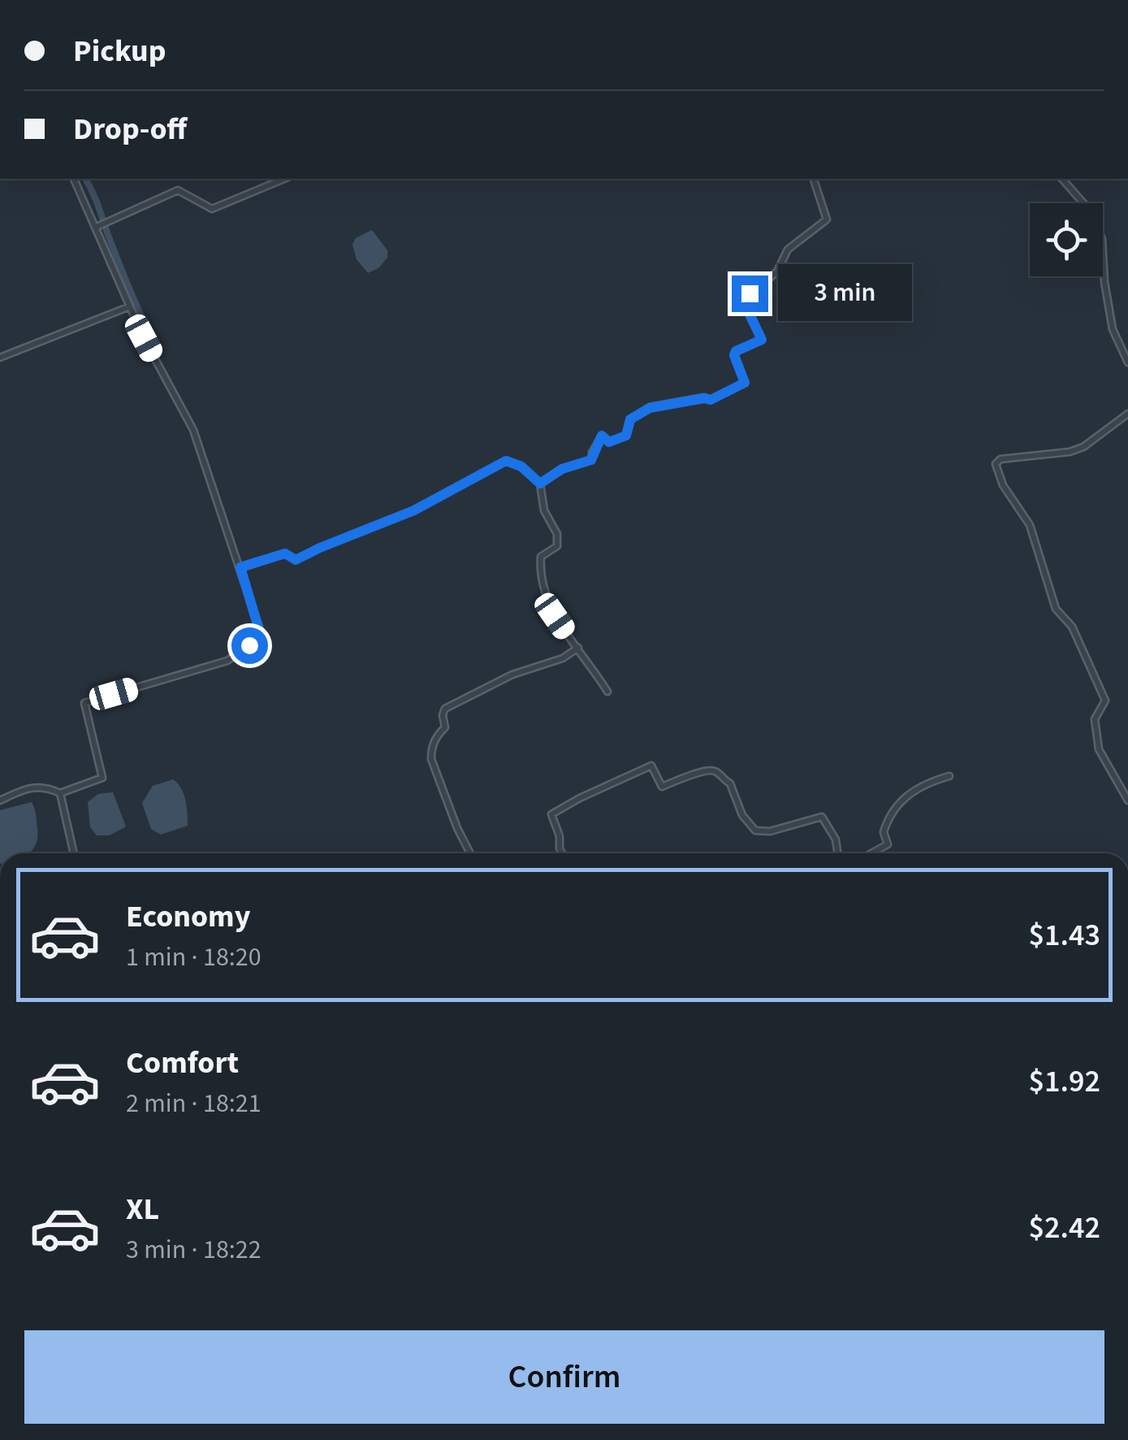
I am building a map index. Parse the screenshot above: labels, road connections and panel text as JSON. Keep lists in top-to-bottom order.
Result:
{
  "page": {
    "banner": ["Pickup", "Drop-off"],
    "bubble": "3 min",
    "list": [
      {
        "name": "Economy",
        "note": "1 min · 18:20",
        "value": "$1.43"
      },
      {
        "name": "Comfort",
        "note": "2 min · 18:21",
        "value": "$1.92"
      },
      {
        "name": "XL",
        "note": "3 min · 18:22",
        "value": "$2.42"
      }
    ],
    "buttons": "Confirm"
  }
}
